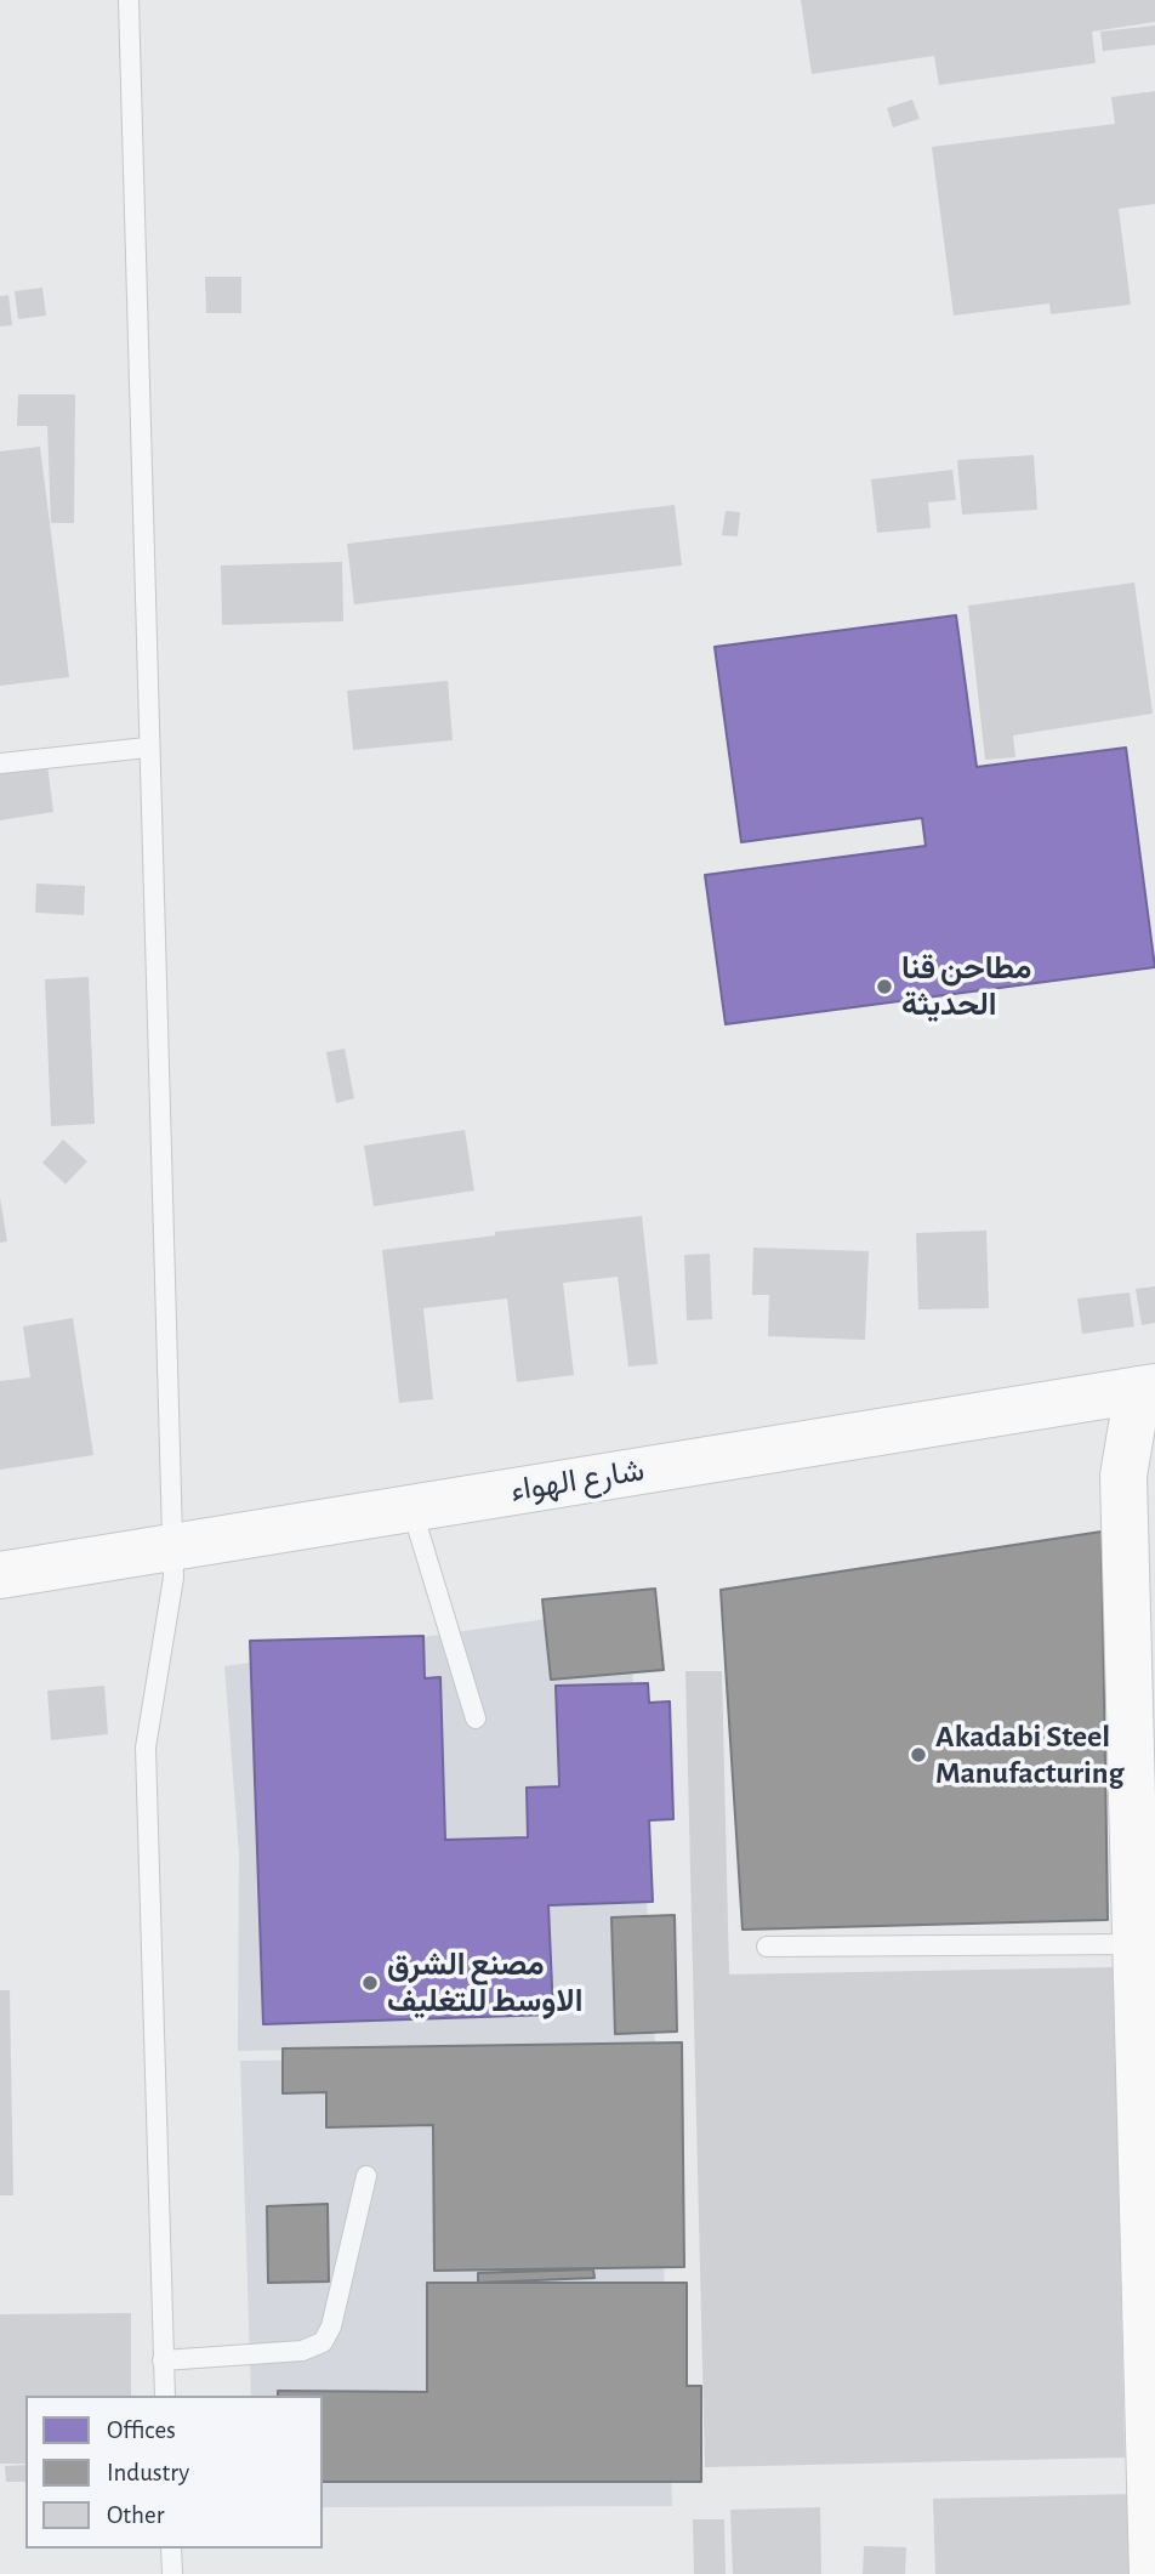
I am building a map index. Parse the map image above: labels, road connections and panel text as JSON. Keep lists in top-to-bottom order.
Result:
{
  "streets": {
    "street": ["شارع الهواء"]
  },
  "places": ["مطاحن قنا الحديثة", "Akadabi Steel Manufacturing", "مصنع الشرق الاوسط للتغليف"],
  "legend": ["Offices", "Industry", "Other"]
}
